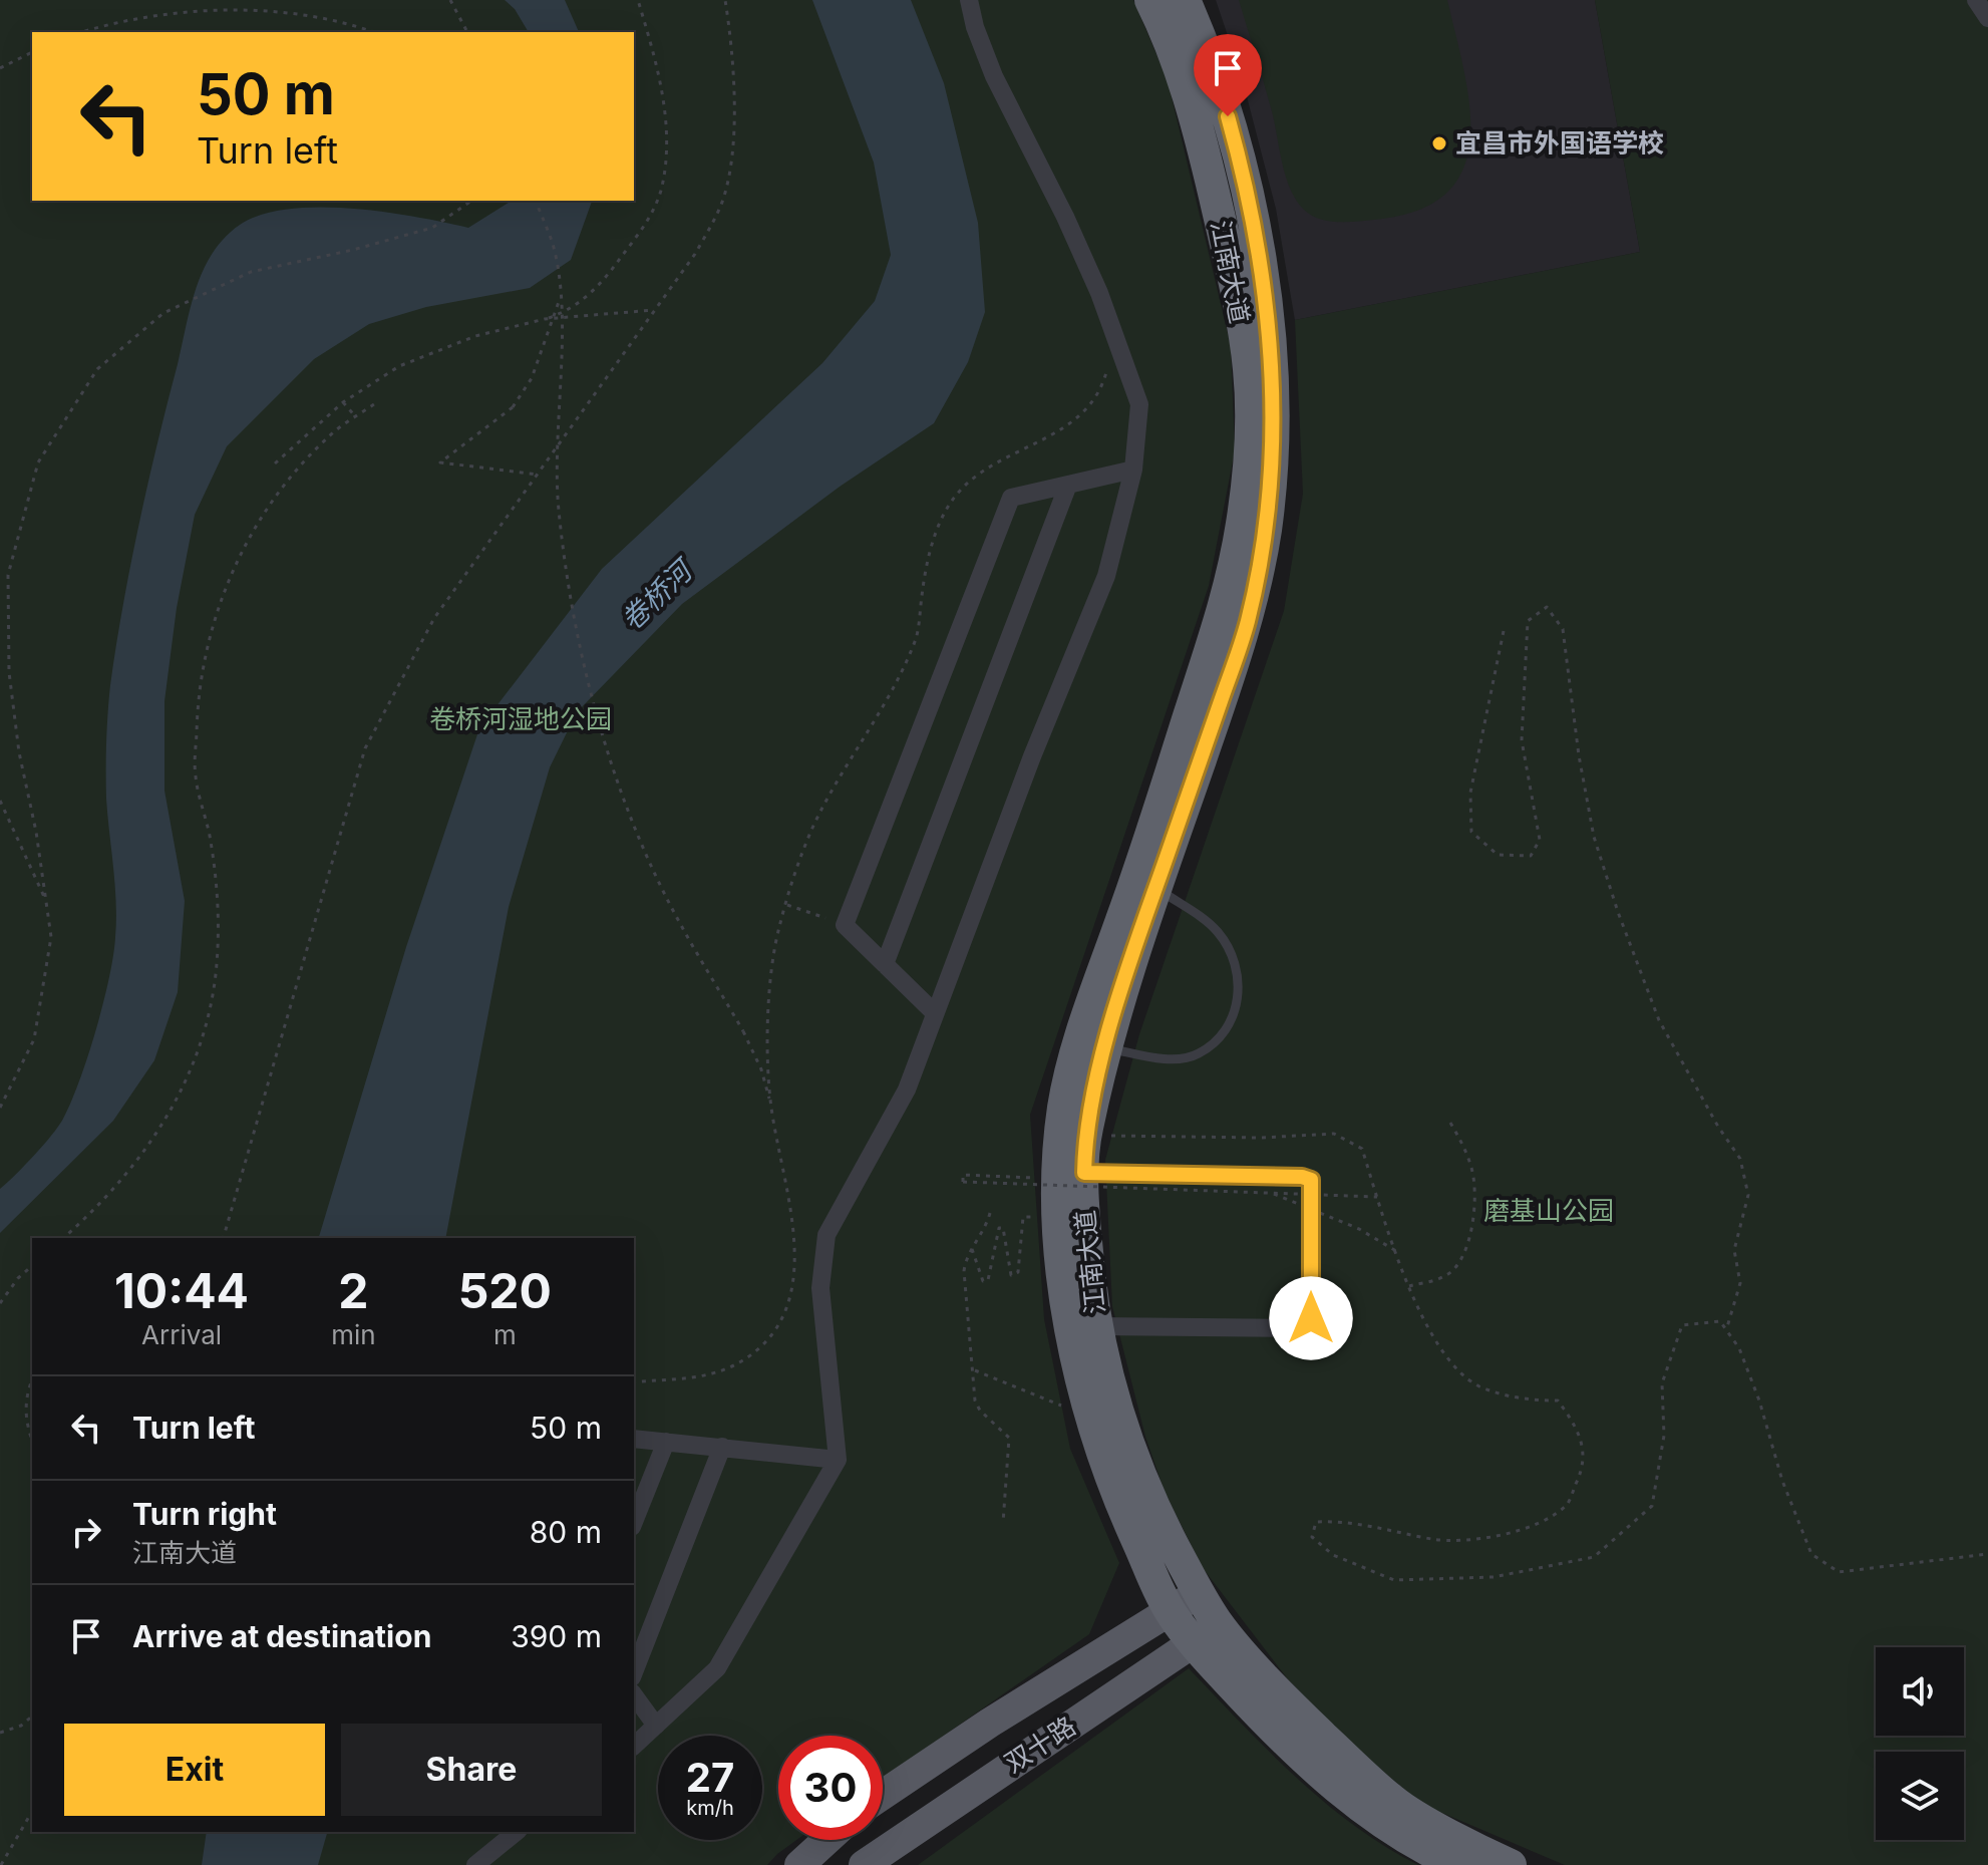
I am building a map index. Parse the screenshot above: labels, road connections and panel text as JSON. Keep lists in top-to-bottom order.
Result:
{
  "streets": {
    "highway": ["江南大道"],
    "main road": ["双十路"]
  },
  "crossings": [
    ["江南大道", "双十路"]
  ],
  "water": ["卷桥河"],
  "parks": ["卷桥河湿地公园", "磨基山公园"],
  "places": ["宜昌市外国语学校"],
  "page": {
    "turn": ["50 m", "Turn left"],
    "eta": [
      "10:44",
      "Arrival",
      "2",
      "min",
      "520",
      "m"
    ],
    "list": [
      {
        "name": "Turn left",
        "value": "50 m"
      },
      {
        "name": "Turn right",
        "note": "江南大道",
        "value": "80 m"
      },
      {
        "name": "Arrive at destination",
        "value": "390 m"
      }
    ],
    "buttons": ["Exit", "Share"],
    "speed": "27 km/h",
    "limit": "30"
  }
}
